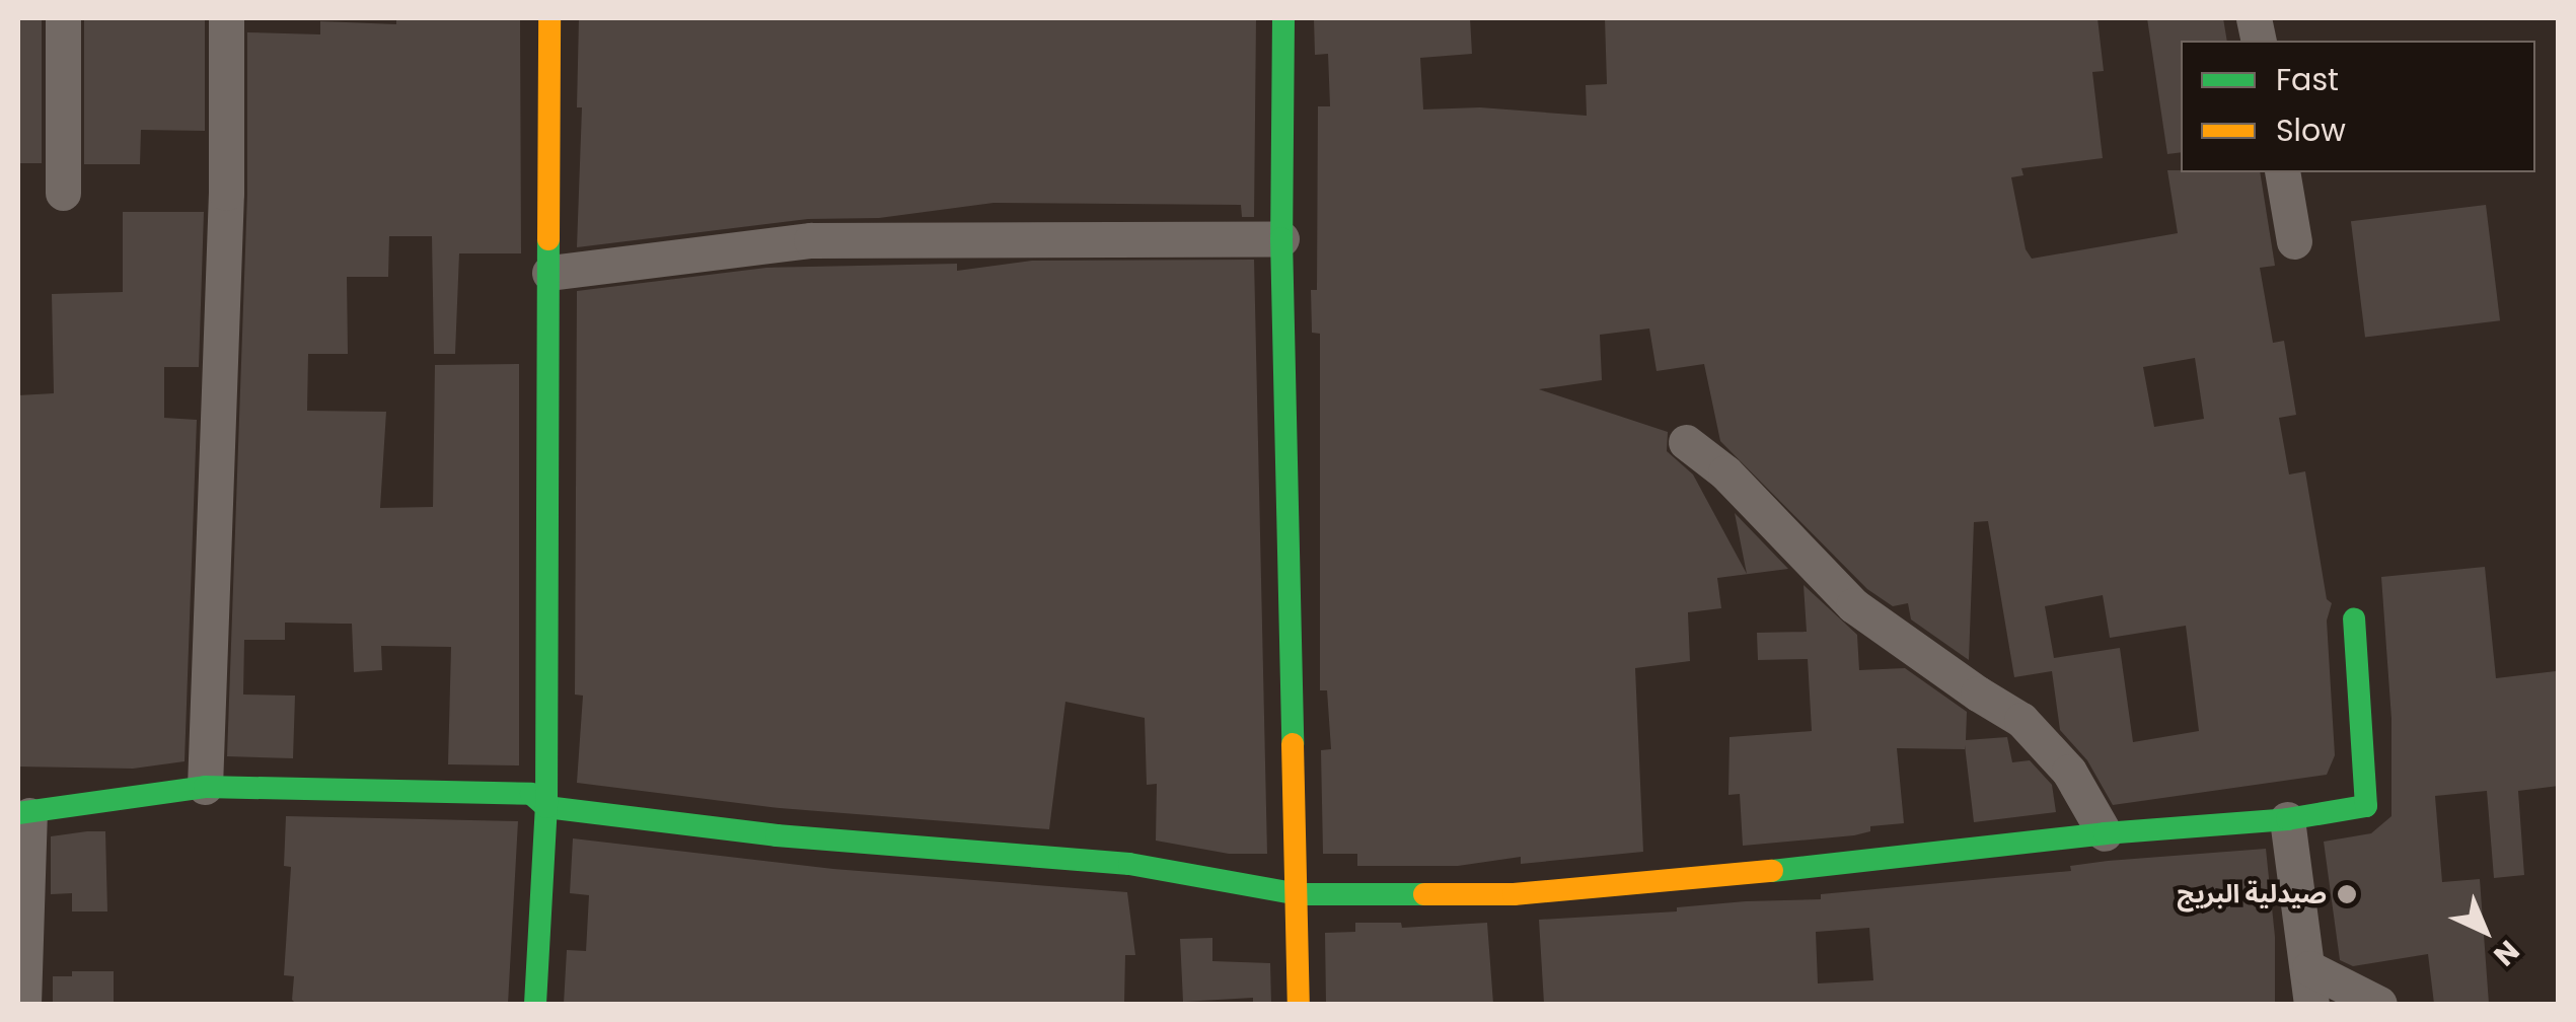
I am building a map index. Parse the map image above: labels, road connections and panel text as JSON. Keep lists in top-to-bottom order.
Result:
{
  "places": ["صيدلية البريج"],
  "legend": ["Fast", "Slow"],
  "north": "bottom right"
}
